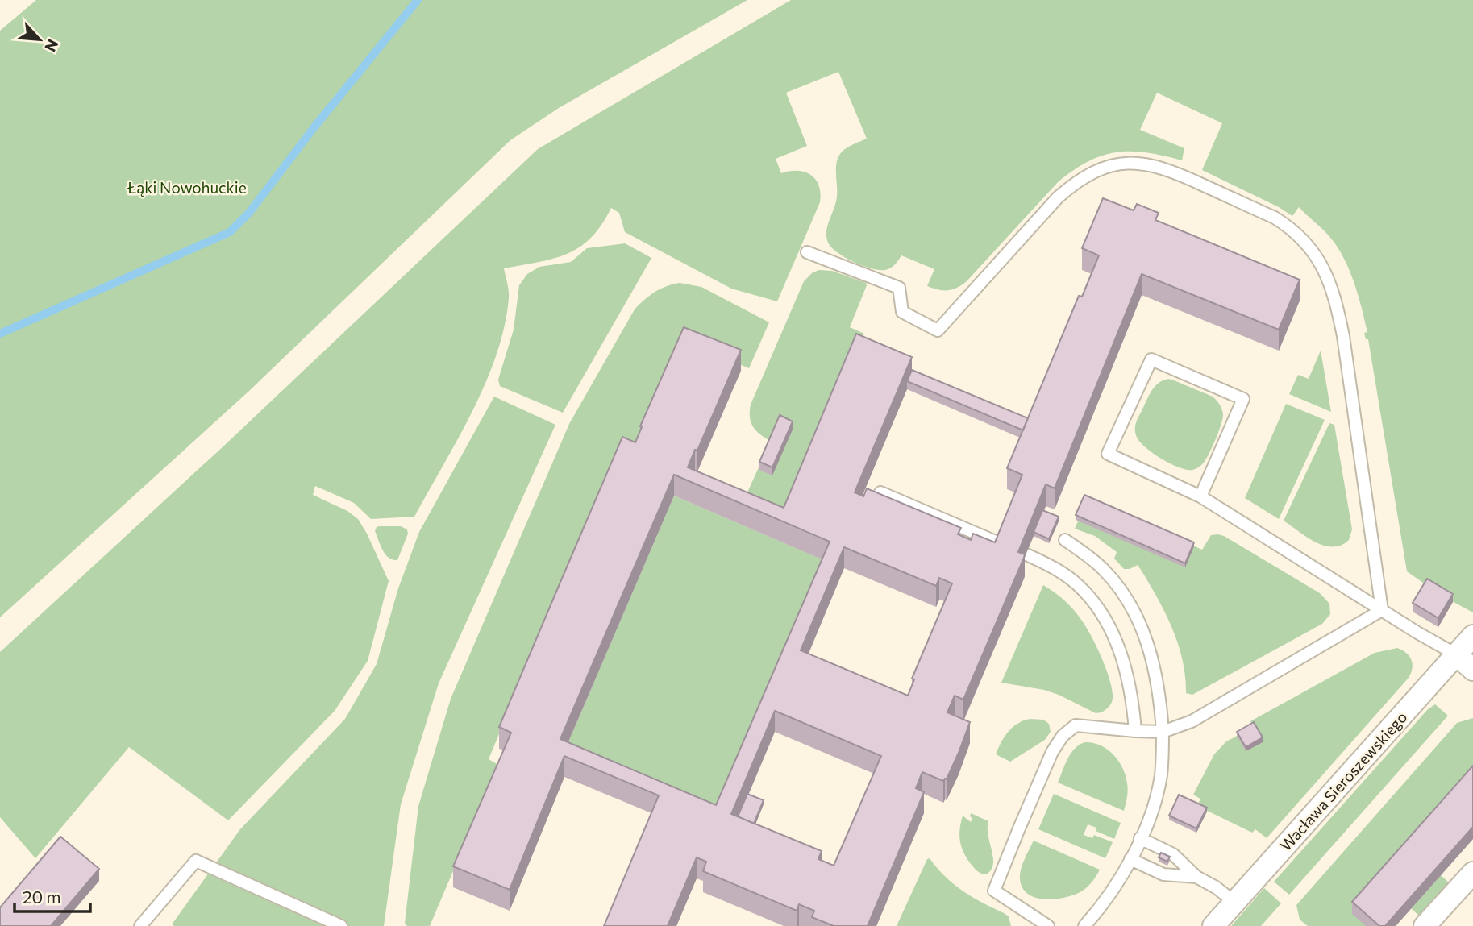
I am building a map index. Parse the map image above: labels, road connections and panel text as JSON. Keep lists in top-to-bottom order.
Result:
{
  "streets": {
    "street": ["Wacława Sieroszewskiego"]
  },
  "parks": ["Łąki Nowohuckie"],
  "scale_bar": "20 m",
  "north": "bottom right"
}
